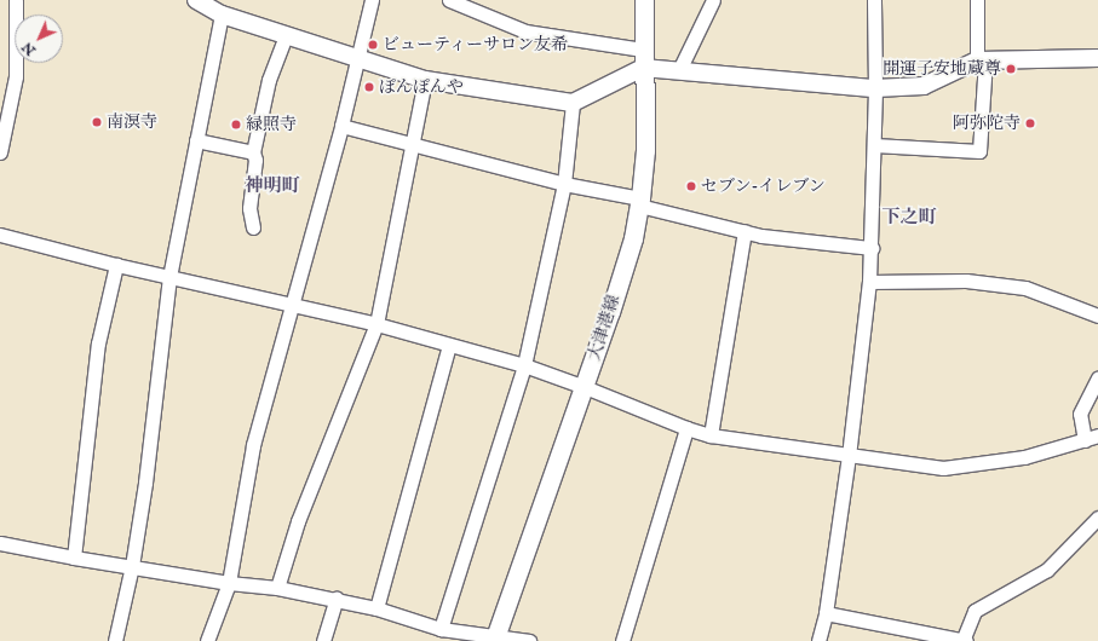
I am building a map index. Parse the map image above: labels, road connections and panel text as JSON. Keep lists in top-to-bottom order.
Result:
{
  "streets": {
    "main road": ["大津港線"]
  },
  "districts": ["神明町", "下之町"],
  "places": [
    "ビューティーサロン友希",
    "開運子安地蔵尊",
    "ぽんぽんや",
    "南溟寺",
    "阿弥陀寺",
    "緑照寺",
    "セブン-イレブン"
  ],
  "north": "bottom left"
}
